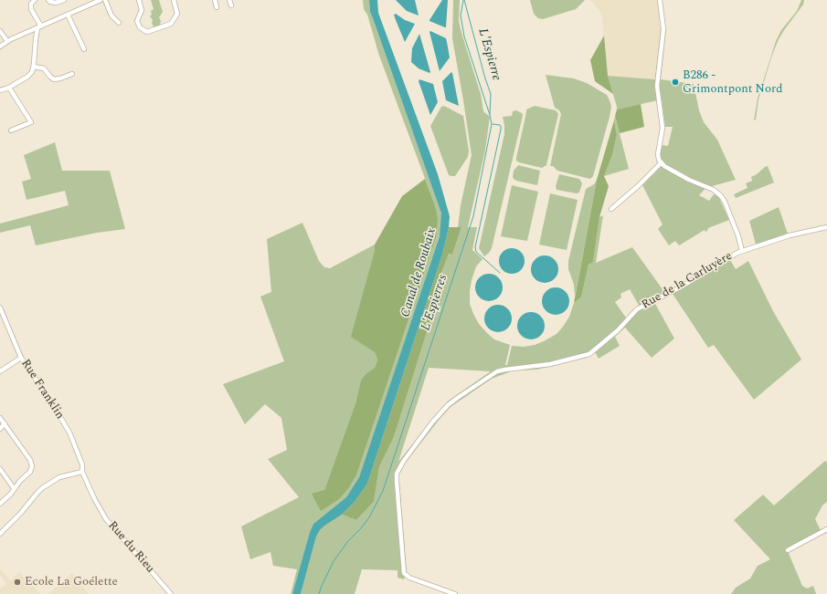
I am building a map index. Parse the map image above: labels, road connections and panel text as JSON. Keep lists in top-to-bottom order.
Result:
{
  "streets": {
    "street": ["Rue de la Carluyère", "Rue Franklin", "Rue du Rieu"]
  },
  "crossings": [
    ["Rue Franklin", "Rue du Rieu"]
  ],
  "water": ["L'Espierre", "Canal de Roubaix", "L'Espierres"],
  "places": ["B286 - Grimontpont Nord", "Ecole La Goélette"]
}
